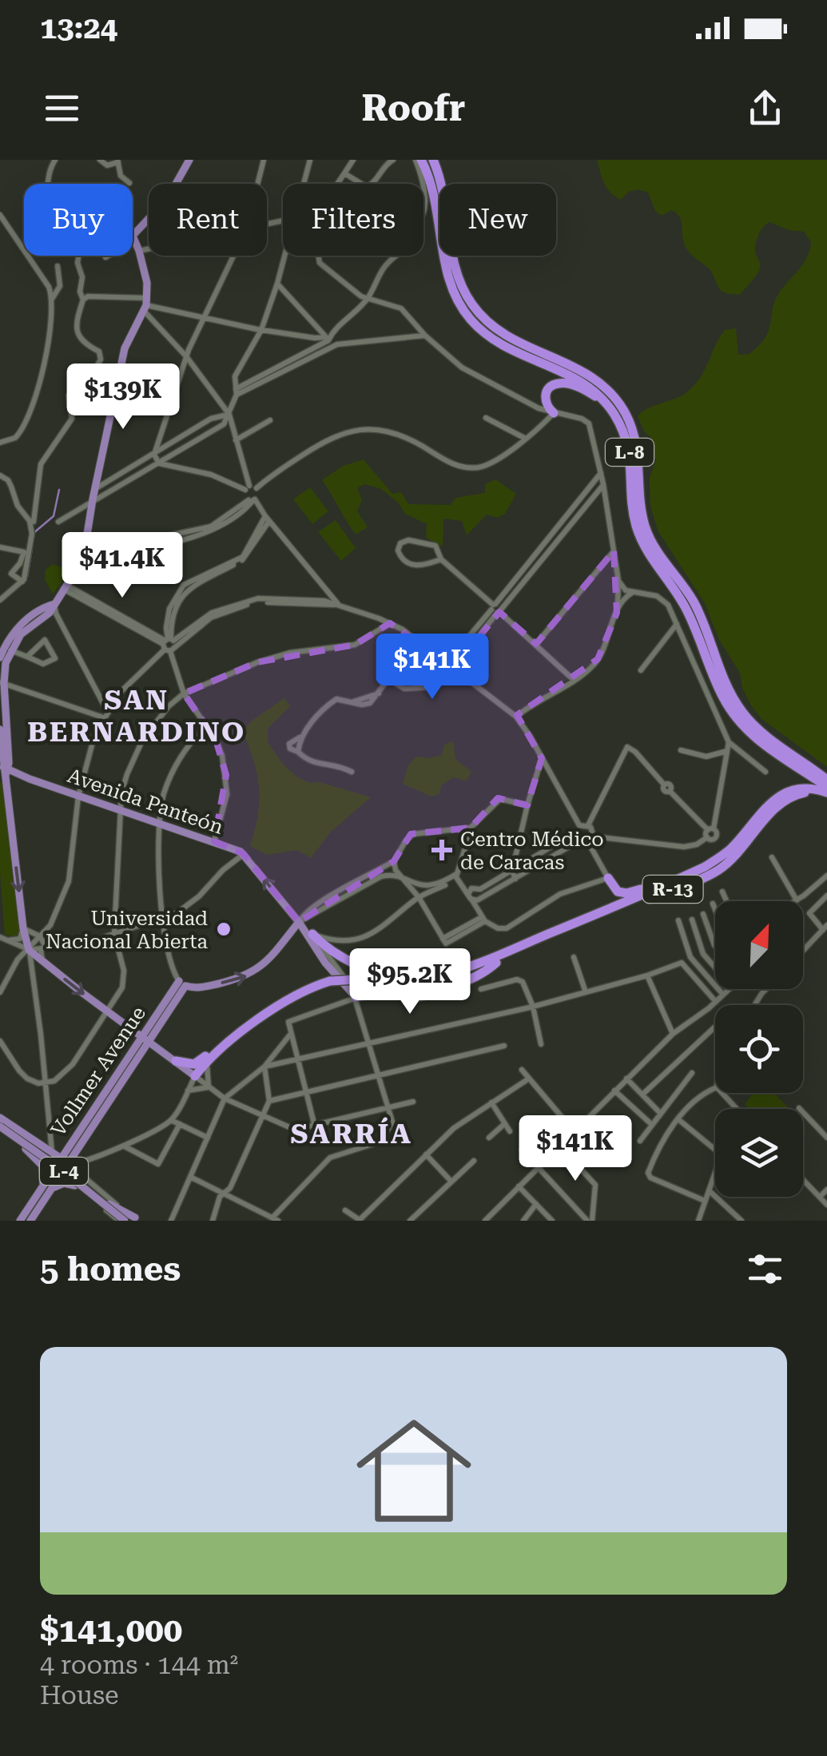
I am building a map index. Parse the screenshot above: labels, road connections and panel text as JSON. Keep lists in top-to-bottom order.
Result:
{
  "streets": {
    "highway": ["L-8", "R-13"],
    "main road": ["Avenida Panteón", "Vollmer Avenue", "L-4"]
  },
  "crossings": [
    ["L-8", "R-13"],
    ["Avenida Panteón", "R-13"],
    ["Vollmer Avenue", "L-4"]
  ],
  "districts": ["SAN BERNARDINO", "SARRÍA"],
  "places": {
    "health": ["Centro Médico de Caracas"],
    "other": ["Universidad Nacional Abierta"]
  },
  "north": "top right",
  "page": {
    "status": "13:24",
    "header": "Roofr",
    "chip": [
      "Buy",
      "Rent",
      "Filters",
      "New"
    ],
    "price": [
      "$139K",
      "$41.4K",
      "$141K",
      "$95.2K",
      "$141K"
    ],
    "heading": "5 homes",
    "list": [
      {
        "name": "$141,000",
        "note": "4 rooms · 144 m² · House"
      }
    ]
  }
}
